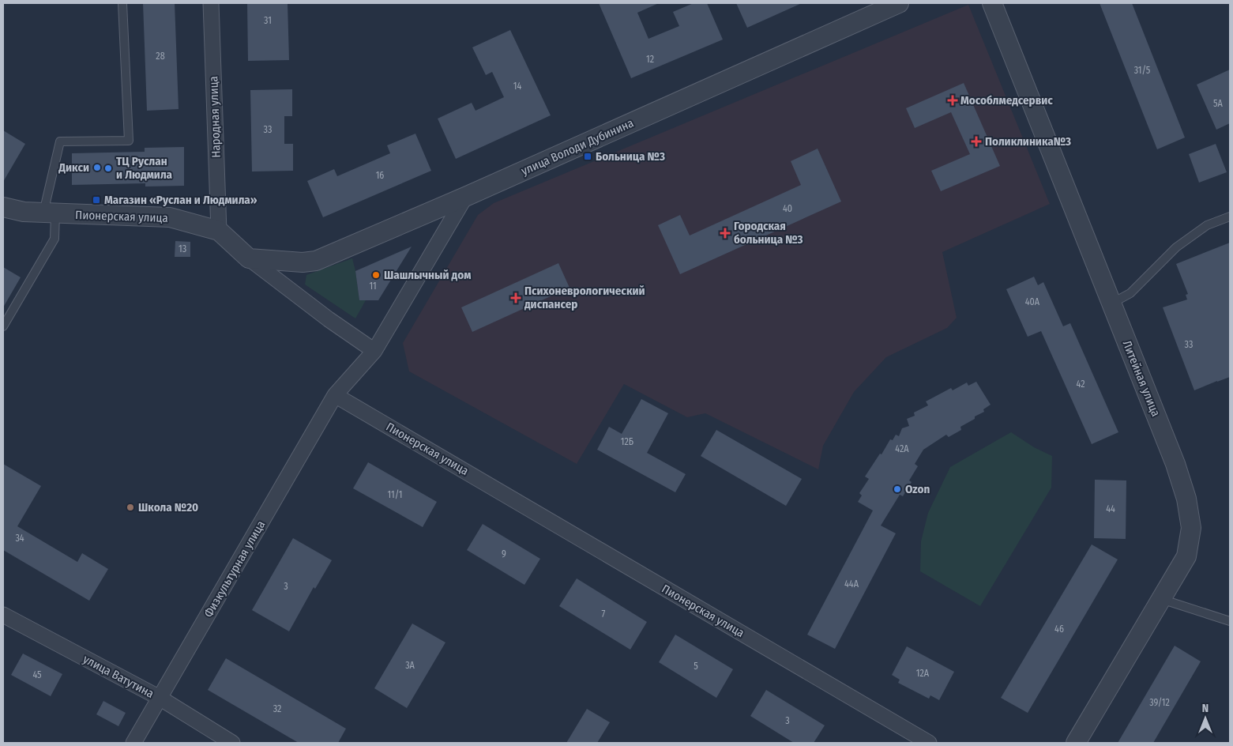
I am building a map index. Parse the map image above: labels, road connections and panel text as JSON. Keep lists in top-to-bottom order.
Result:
{
  "streets": {
    "street": [
      "Народная улица",
      "улица Володи Дубинина",
      "Пионерская улица",
      "Литейная улица",
      "Физкультурная улица",
      "улица Ватутина"
    ]
  },
  "crossings": [
    ["Народная улица", "Пионерская улица"],
    ["улица Володи Дубинина", "Пионерская улица"],
    ["Пионерская улица", "Физкультурная улица"],
    ["Физкультурная улица", "улица Ватутина"]
  ],
  "places": {
    "health": [
      "Мособлмедсервис",
      "Поликлиника№3",
      "Городская больница №3",
      "Психоневрологический диспансер"
    ],
    "transit": ["Больница №3", "Магазин «Руслан и Людмила»"],
    "other": [
      "Дикси",
      "ТЦ Руслан и Людмила",
      "Шашлычный дом",
      "Ozon",
      "Школа №20"
    ]
  },
  "house_numbers": [
    "31",
    "28",
    "12",
    "31/5",
    "14",
    "5А",
    "33",
    "16",
    "40",
    "13",
    "11",
    "40А",
    "33",
    "42",
    "12Б",
    "42А",
    "11/1",
    "44",
    "34",
    "9",
    "44А",
    "3",
    "7",
    "46",
    "3А",
    "5",
    "12А",
    "45",
    "39/12",
    "32",
    "3"
  ],
  "north": "top"
}
